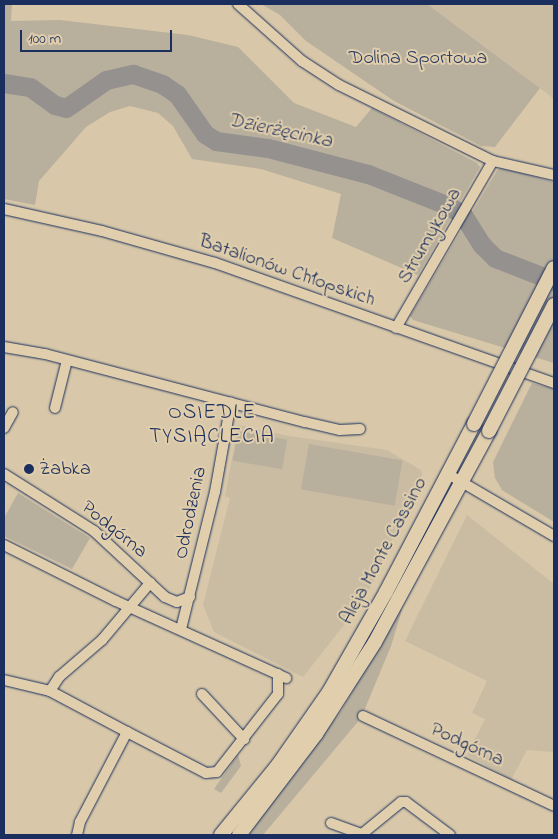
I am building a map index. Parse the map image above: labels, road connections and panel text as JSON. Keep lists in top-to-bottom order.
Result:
{
  "streets": {
    "street": [
      "Strumykowa",
      "Batalionów Chłopskich",
      "Odrodzenia",
      "Podgórna",
      "Aleja Monte Cassino"
    ]
  },
  "crossings": [
    ["Strumykowa", "Batalionów Chłopskich"],
    ["Odrodzenia", "Podgórna"]
  ],
  "districts": ["OSIEDLE TYSIĄCLECIA"],
  "water": ["Dzierżęcinka"],
  "parks": ["Dolina Sportowa"],
  "places": ["Żabka"],
  "scale_bar": "100 m"
}
